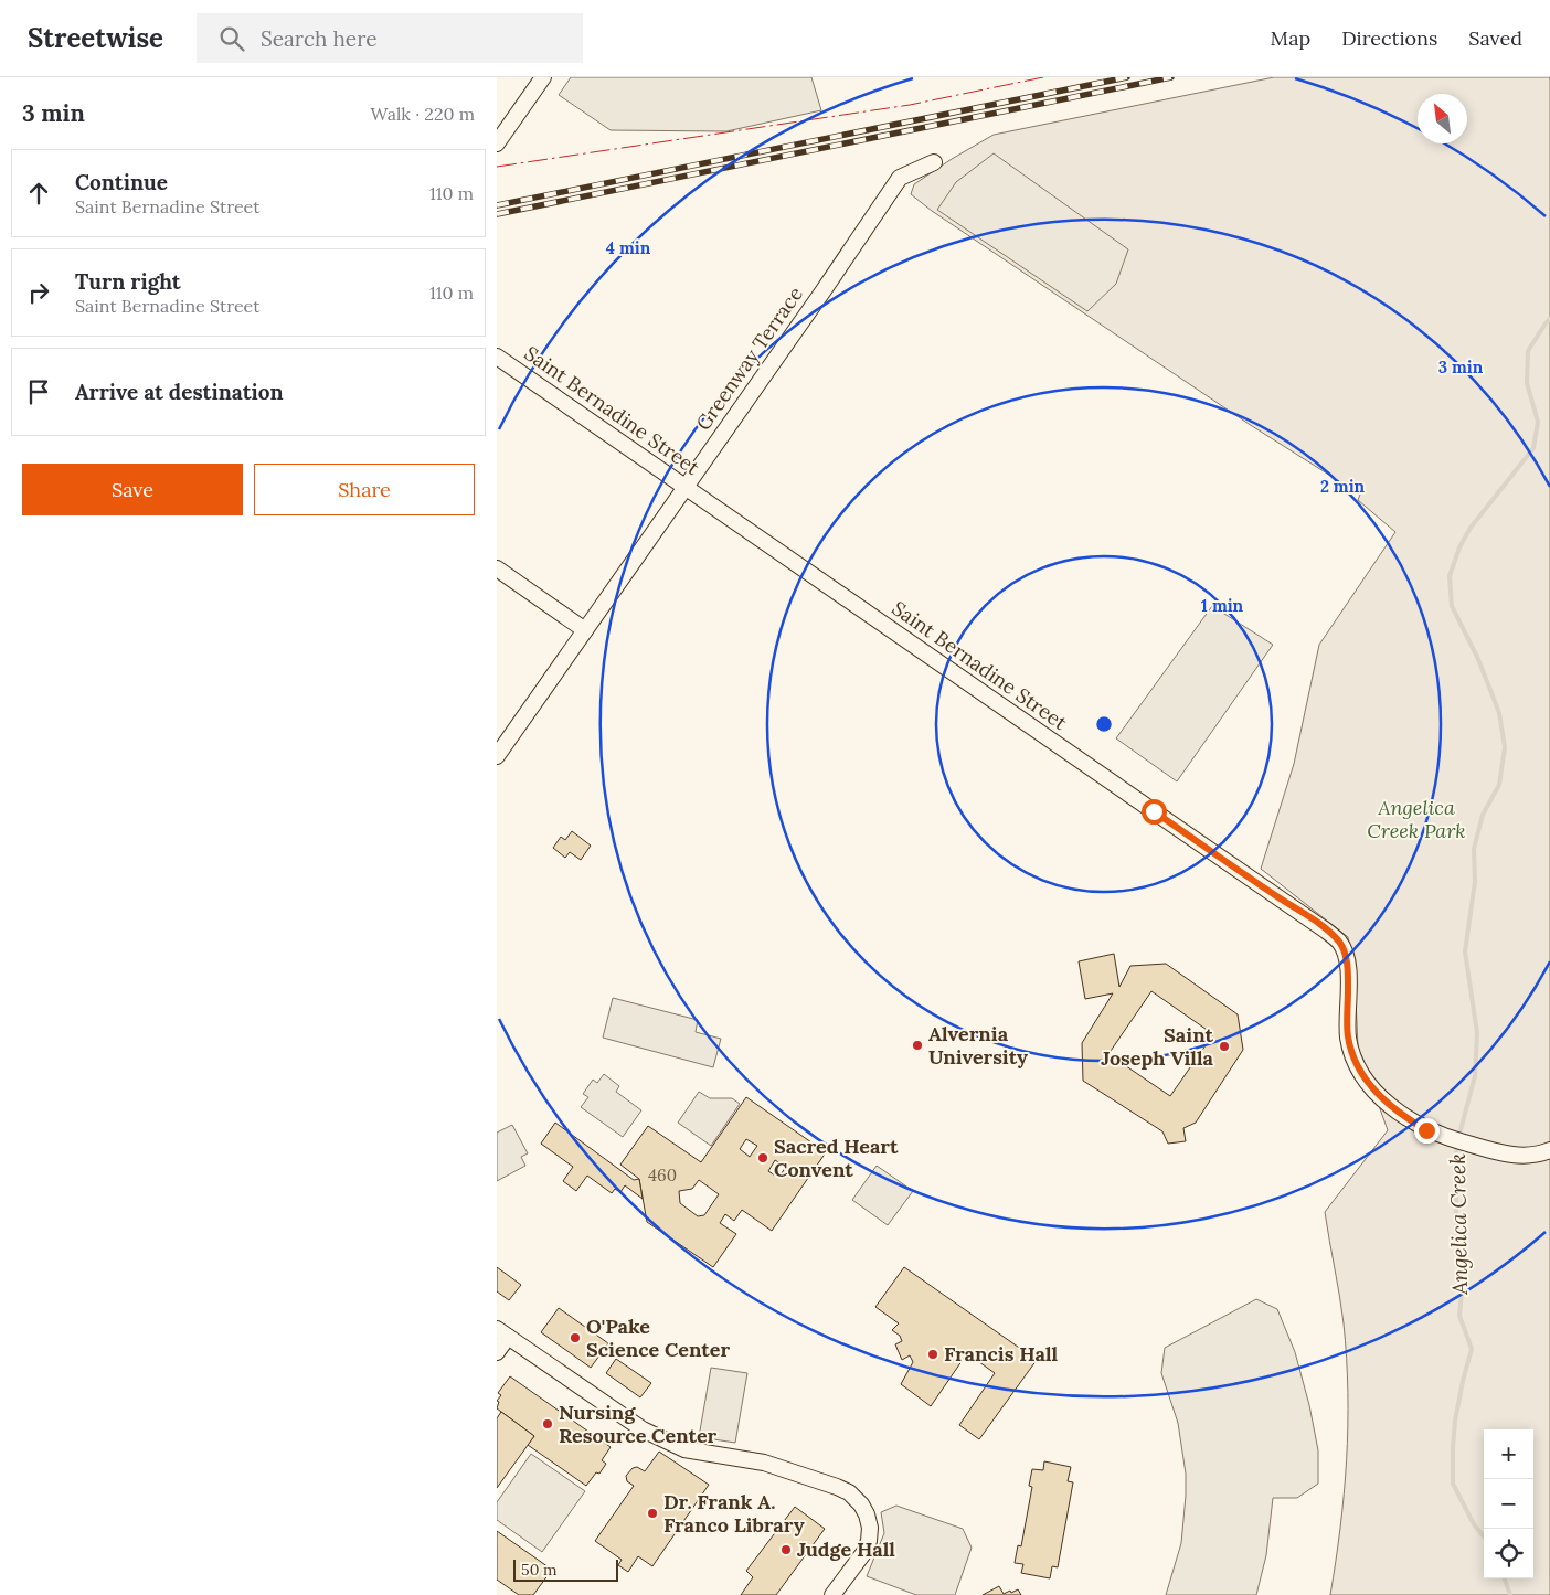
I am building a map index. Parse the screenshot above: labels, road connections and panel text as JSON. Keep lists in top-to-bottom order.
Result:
{
  "streets": {
    "street": ["Greenway Terrace", "Saint Bernadine Street"]
  },
  "crossings": [
    ["Greenway Terrace", "Saint Bernadine Street"]
  ],
  "water": ["Angelica Creek"],
  "parks": ["Angelica Creek Park"],
  "places": [
    "Alvernia University",
    "Saint Joseph Villa",
    "Sacred Heart Convent",
    "O'Pake Science Center",
    "Francis Hall",
    "Nursing Resource Center",
    "Dr. Frank A. Franco Library",
    "Judge Hall"
  ],
  "house_numbers": ["460"],
  "scale_bar": "50 m",
  "north": "top left",
  "page": {
    "header": "Streetwise",
    "search": "Search here",
    "nav": ["Map", "Directions", "Saved"],
    "heading": ["3 min", "Walk · 220 m"],
    "list": [
      ["Continue", "Saint Bernadine Street", "110 m"],
      ["Turn right", "Saint Bernadine Street", "110 m"],
      "Arrive at destination"
    ],
    "buttons": ["Save", "Share"],
    "map_buttons": ["+", "−"],
    "scale": "50 m"
  },
  "rings": [
    "4 min",
    "3 min",
    "2 min",
    "1 min"
  ]
}
